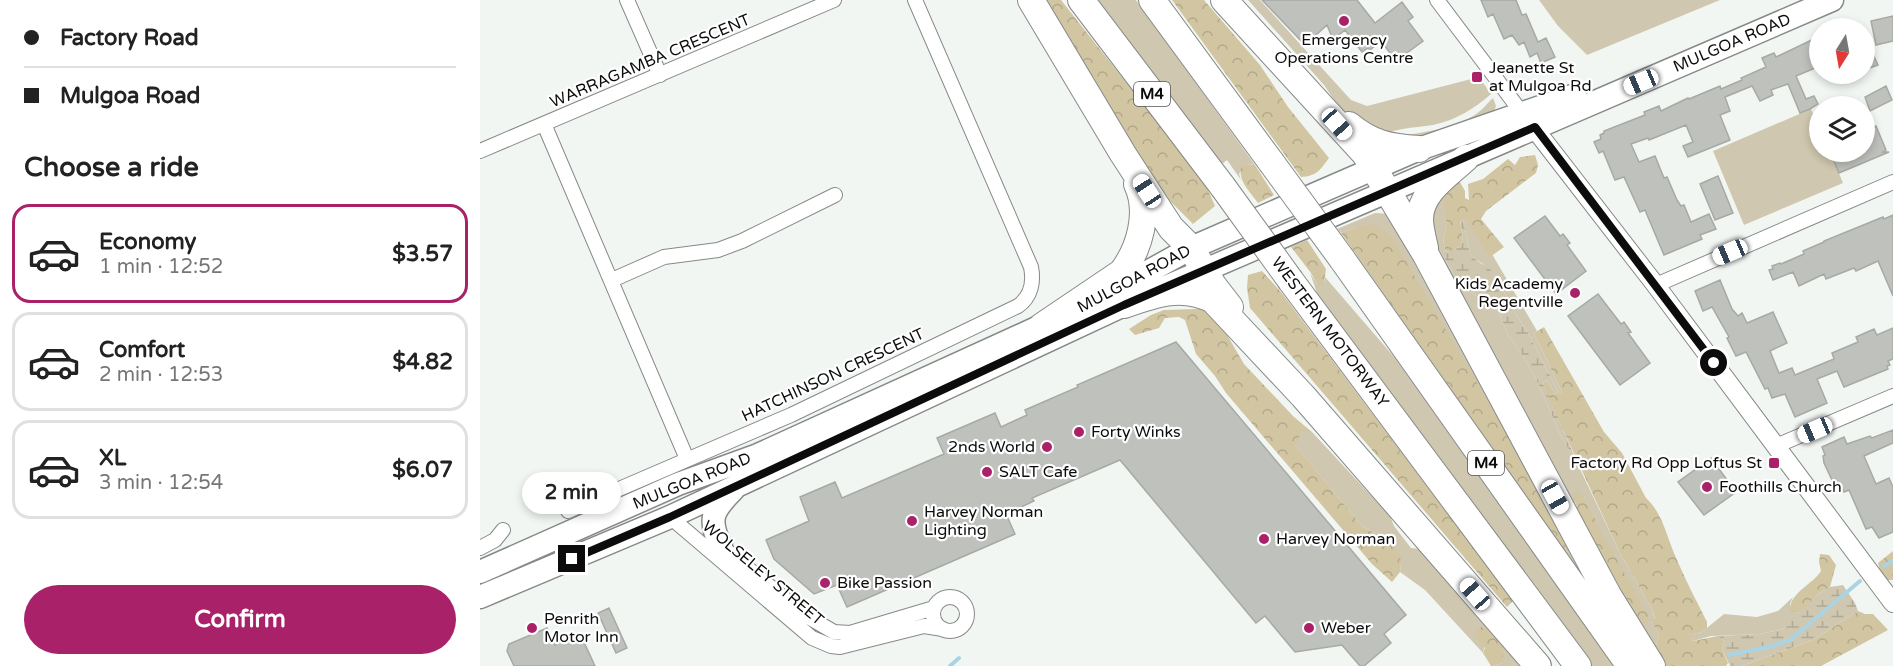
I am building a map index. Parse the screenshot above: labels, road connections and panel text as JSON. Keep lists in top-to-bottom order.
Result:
{
  "streets": {
    "highway": ["M4", "WESTERN MOTORWAY"],
    "main road": ["MULGOA ROAD"],
    "street": ["WARRAGAMBA CRESCENT", "HATCHINSON CRESCENT", "WOLSELEY STREET"]
  },
  "crossings": [
    ["MULGOA ROAD", "M4"],
    ["MULGOA ROAD", "WOLSELEY STREET"]
  ],
  "places": {
    "other": [
      "Emergency Operations Centre",
      "Kids Academy Regentville",
      "Forty Winks",
      "2nds World",
      "SALT Cafe",
      "Foothills Church",
      "Harvey Norman Lighting",
      "Harvey Norman",
      "Bike Passion",
      "Penrith Motor Inn",
      "Weber"
    ],
    "transit": ["Jeanette St at Mulgoa Rd", "Factory Rd Opp Loftus St"]
  },
  "north": "bottom",
  "page": {
    "banner": ["Factory Road", "Mulgoa Road"],
    "heading": "Choose a ride",
    "list": [
      {
        "name": "Economy",
        "note": "1 min · 12:52",
        "value": "$3.57"
      },
      {
        "name": "Comfort",
        "note": "2 min · 12:53",
        "value": "$4.82"
      },
      {
        "name": "XL",
        "note": "3 min · 12:54",
        "value": "$6.07"
      }
    ],
    "bubble": "2 min",
    "buttons": "Confirm"
  }
}
